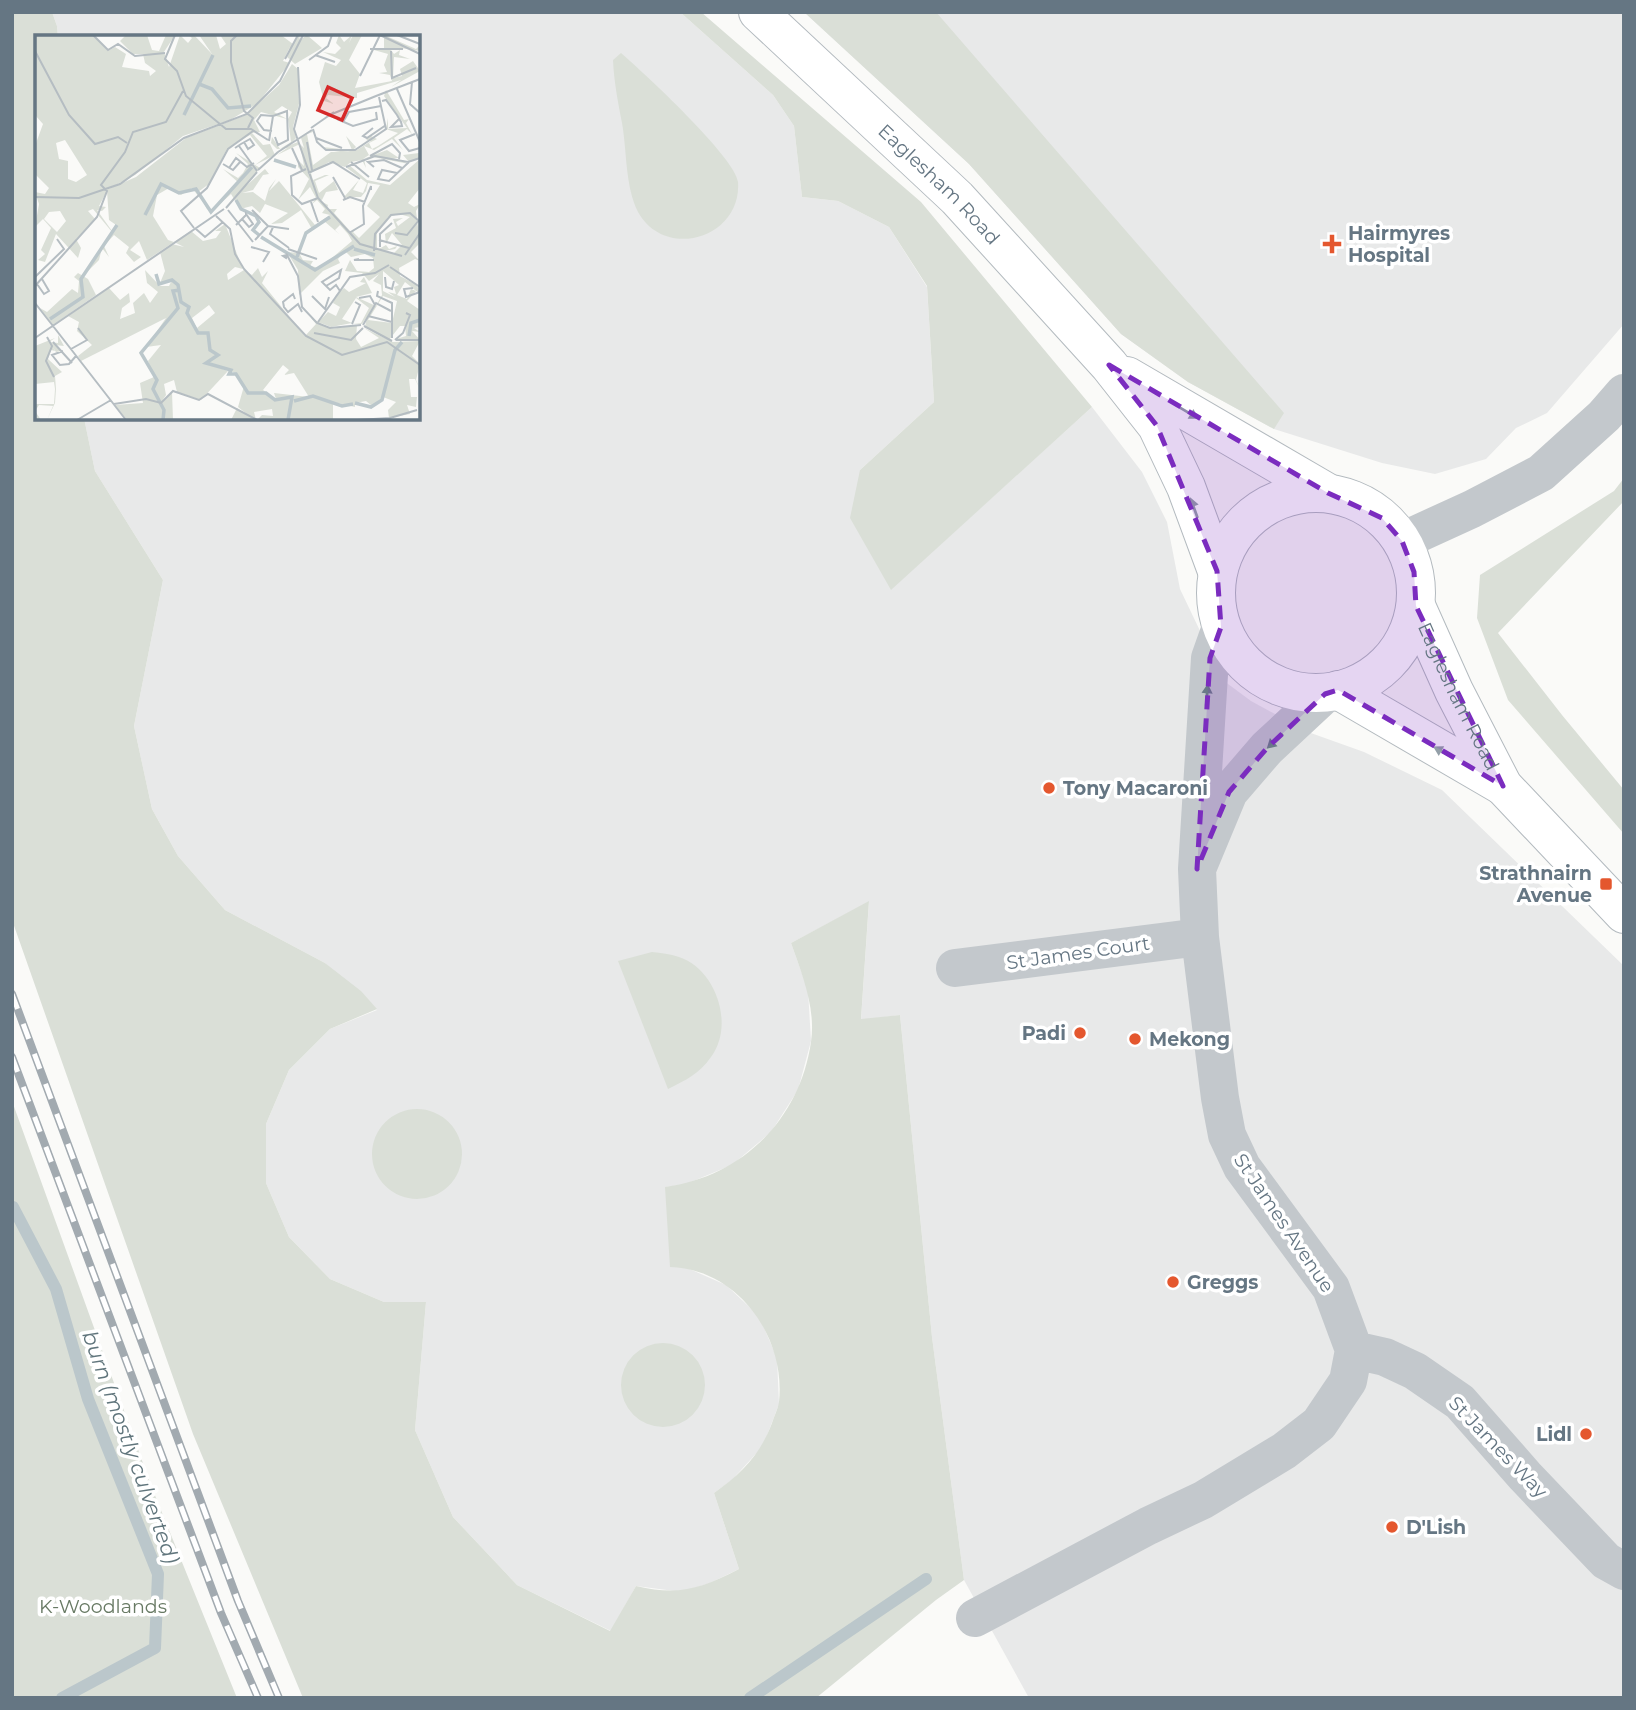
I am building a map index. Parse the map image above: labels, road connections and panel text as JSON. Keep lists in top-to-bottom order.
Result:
{
  "streets": {
    "main road": ["Eaglesham Road"],
    "street": ["St James Court", "St James Avenue", "St James Way"]
  },
  "crossings": [
    ["Eaglesham Road", "St James Avenue"],
    ["St James Court", "St James Avenue"],
    ["St James Avenue", "St James Way"]
  ],
  "water": ["burn (mostly culverted)"],
  "parks": ["K-Woodlands"],
  "places": {
    "health": ["Hairmyres Hospital"],
    "other": [
      "Tony Macaroni",
      "Padi",
      "Mekong",
      "Greggs",
      "Lidl",
      "D'Lish"
    ],
    "transit": ["Strathnairn Avenue"]
  }
}
